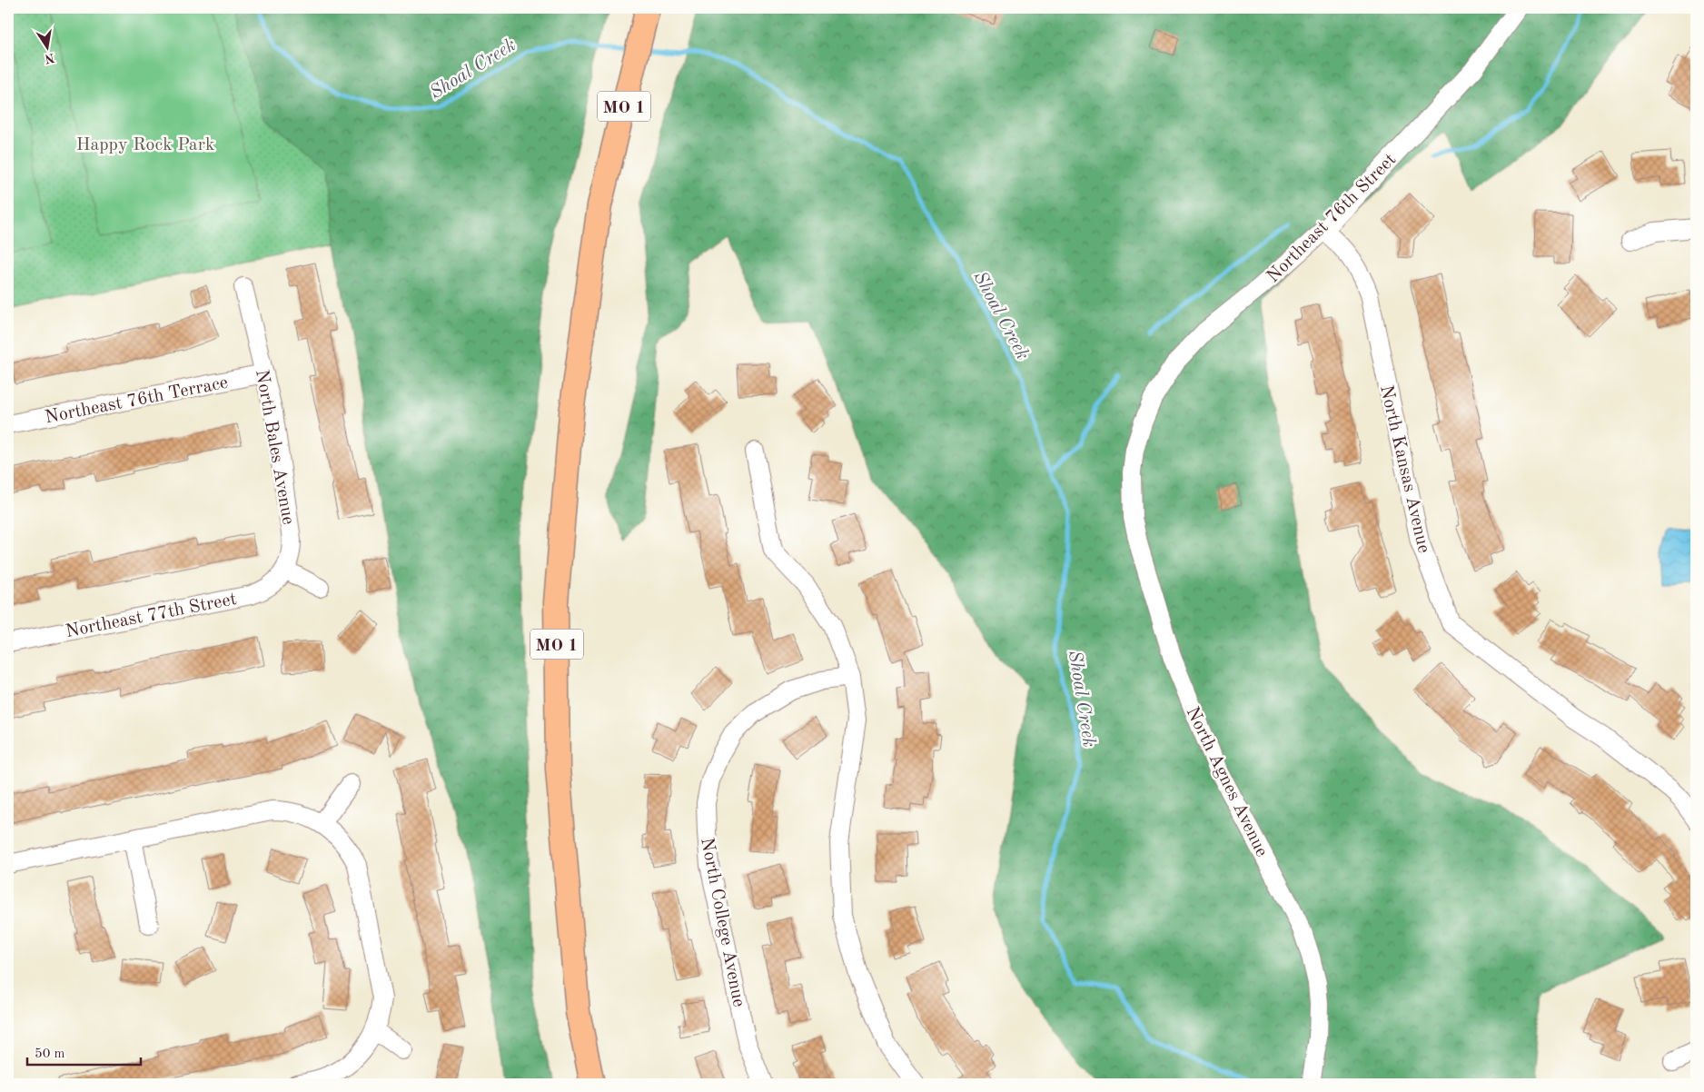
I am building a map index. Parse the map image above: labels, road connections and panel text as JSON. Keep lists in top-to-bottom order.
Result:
{
  "streets": {
    "main road": ["MO 1"],
    "street": [
      "Northeast 76th Street",
      "Northeast 76th Terrace",
      "North Bales Avenue",
      "North Kansas Avenue",
      "Northeast 77th Street",
      "North Agnes Avenue",
      "North College Avenue"
    ]
  },
  "crossings": [
    ["Northeast 76th Street", "North Kansas Avenue"],
    ["Northeast 76th Street", "North Agnes Avenue"],
    ["Northeast 76th Terrace", "North Bales Avenue"],
    ["North Bales Avenue", "Northeast 77th Street"]
  ],
  "water": ["Shoal Creek"],
  "parks": ["Happy Rock Park"],
  "scale_bar": "50 m",
  "north": "bottom"
}
